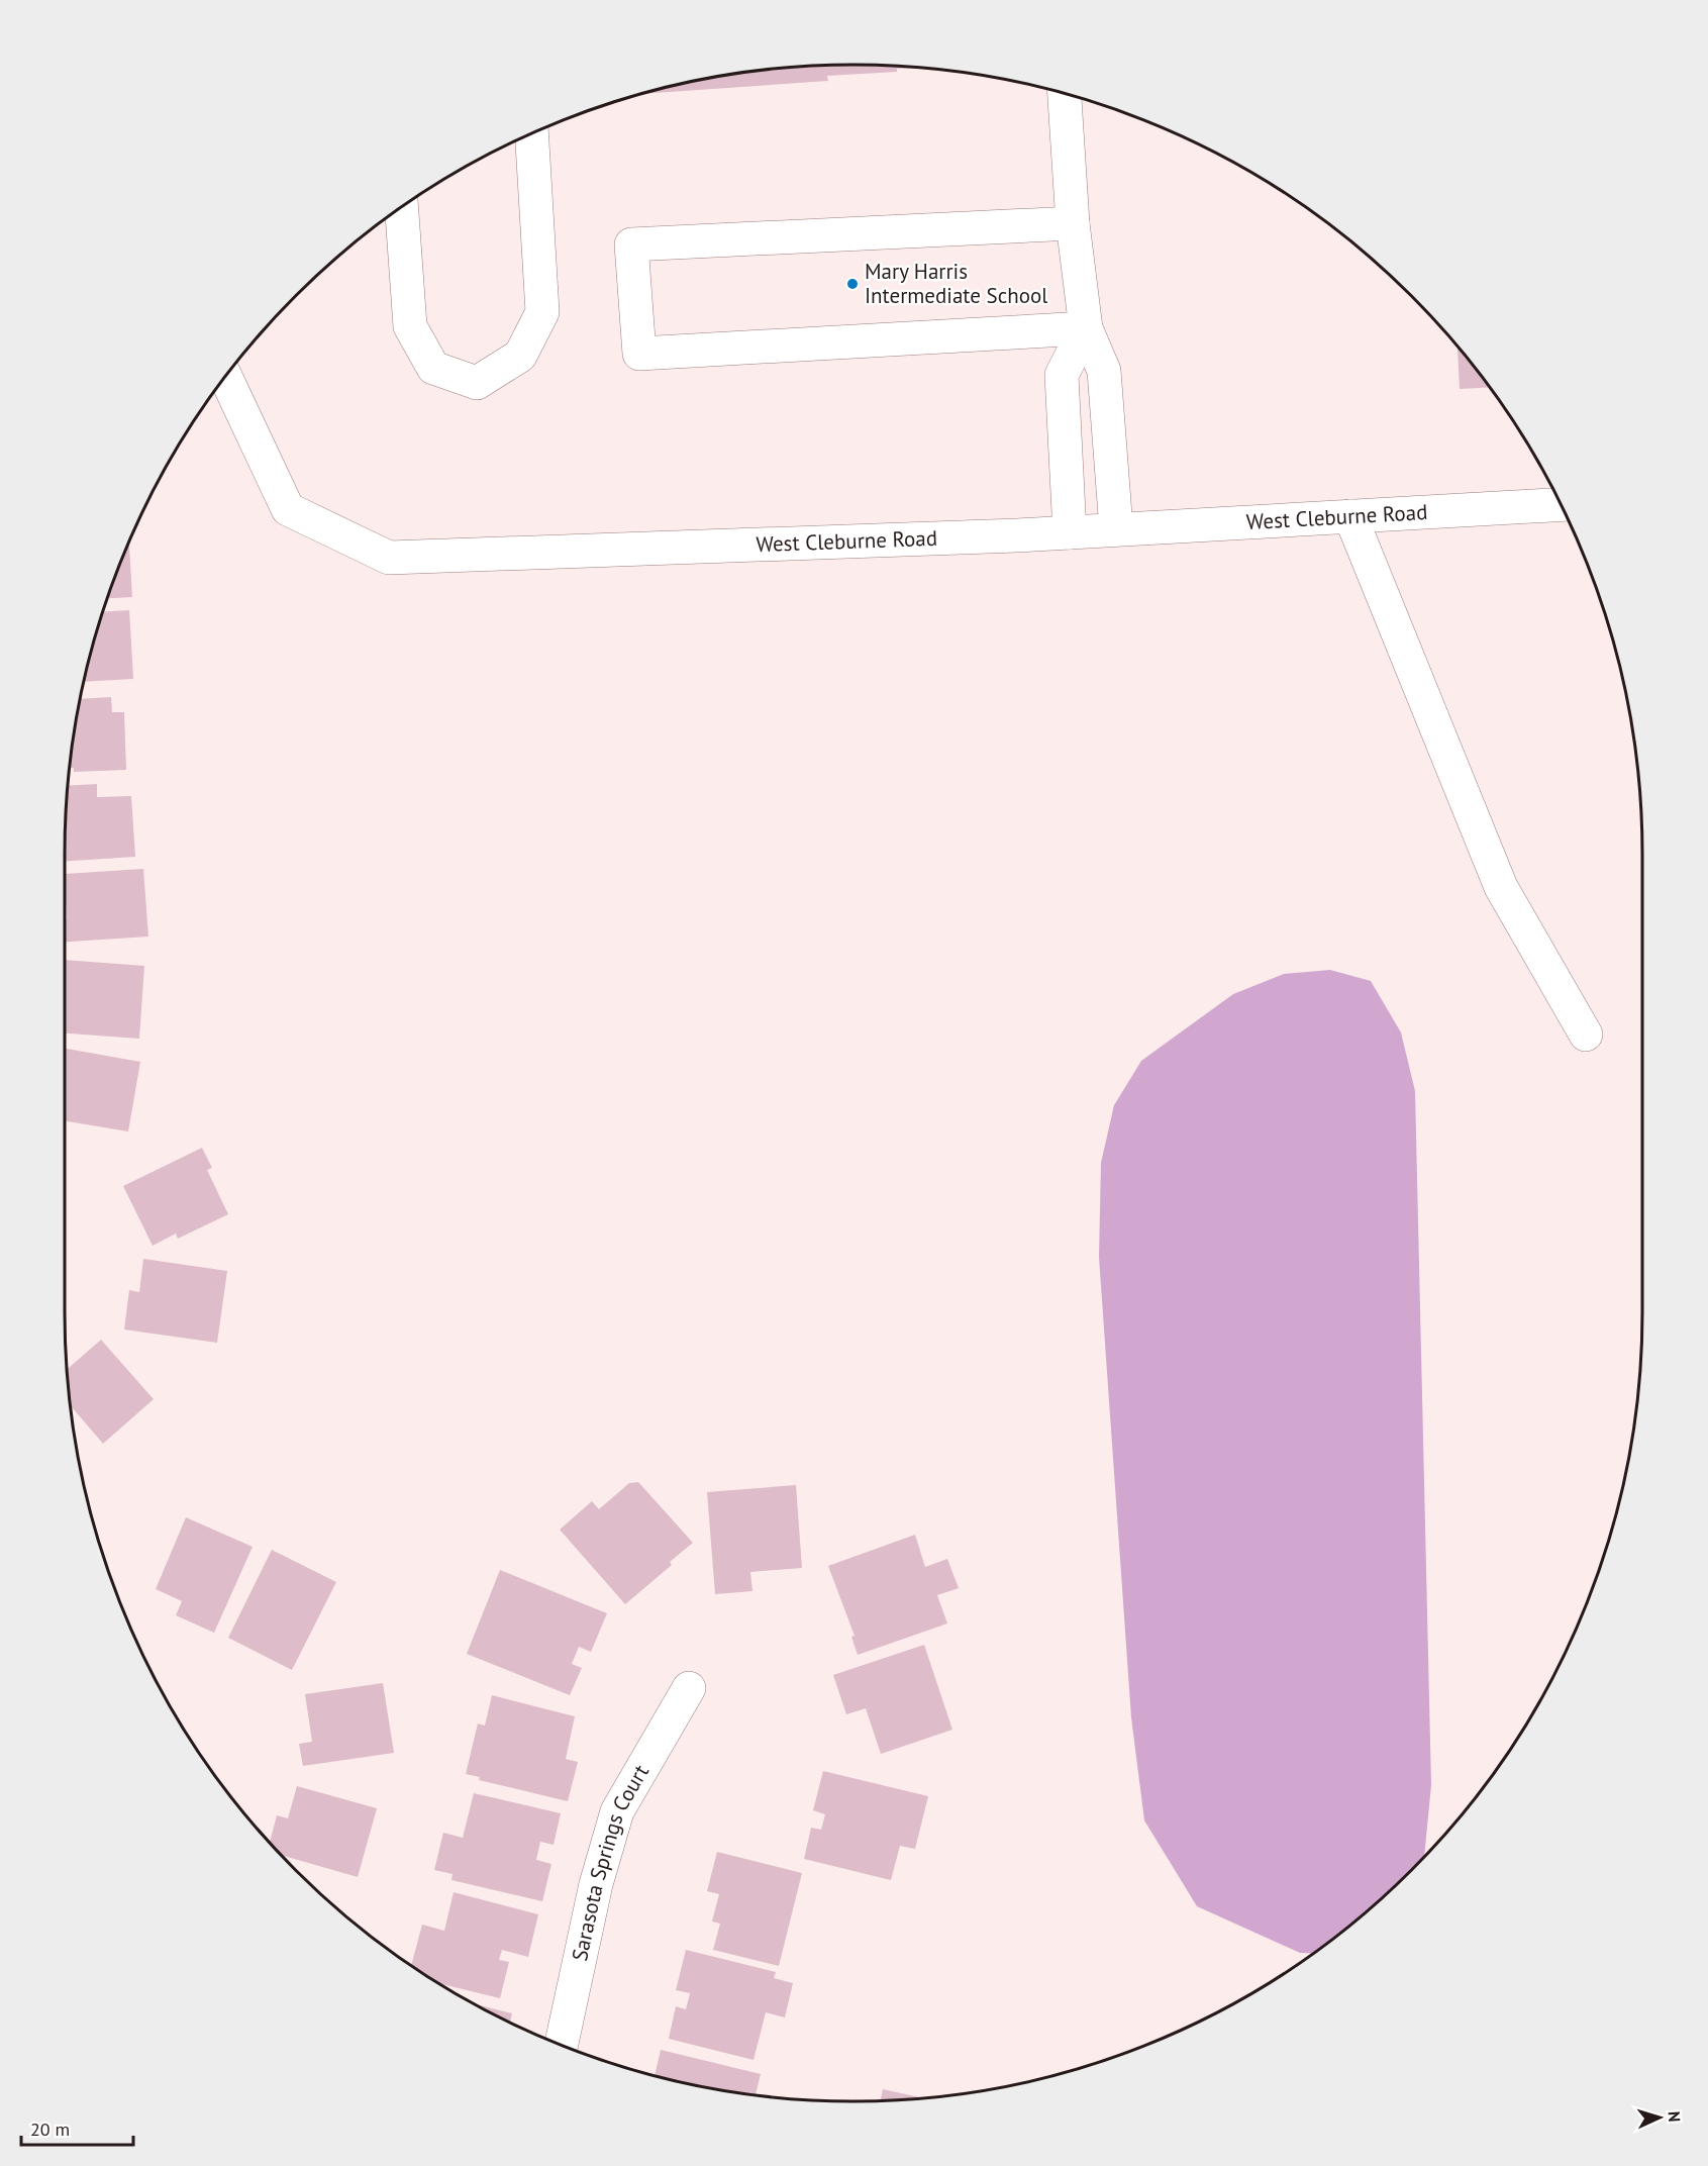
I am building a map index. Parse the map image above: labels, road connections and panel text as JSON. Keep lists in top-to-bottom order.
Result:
{
  "streets": {
    "street": ["West Cleburne Road", "Sarasota Springs Court"]
  },
  "places": ["Mary Harris Intermediate School"],
  "scale_bar": "20 m",
  "north": "right"
}
